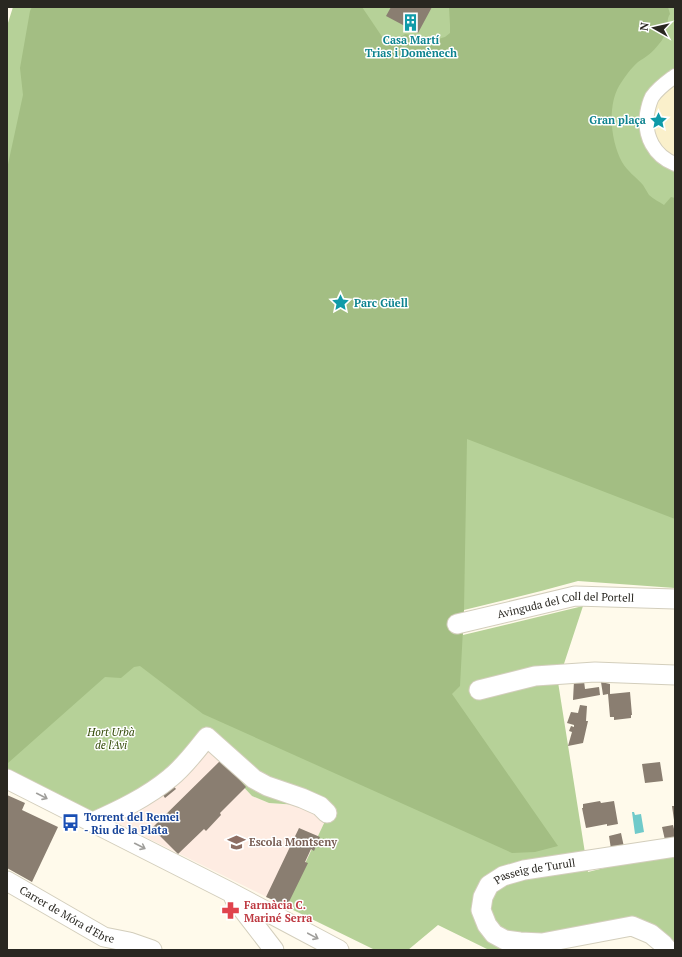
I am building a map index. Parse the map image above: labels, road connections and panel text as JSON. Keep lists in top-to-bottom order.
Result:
{
  "streets": {
    "street": ["Avinguda del Coll del Portell", "Passeig de Turull", "Carrer de Móra d'Ebre"]
  },
  "parks": ["Hort Urbà de l'Avi"],
  "places": {
    "building": ["Casa Martí Trias i Domènech"],
    "place": ["Gran plaça", "Parc Güell"],
    "bus stop": ["Torrent del Remei - Riu de la Plata"],
    "school or university": ["Escola Montseny"],
    "pharmacy": ["Farmàcia C. Mariné Serra"]
  },
  "north": "left"
}
